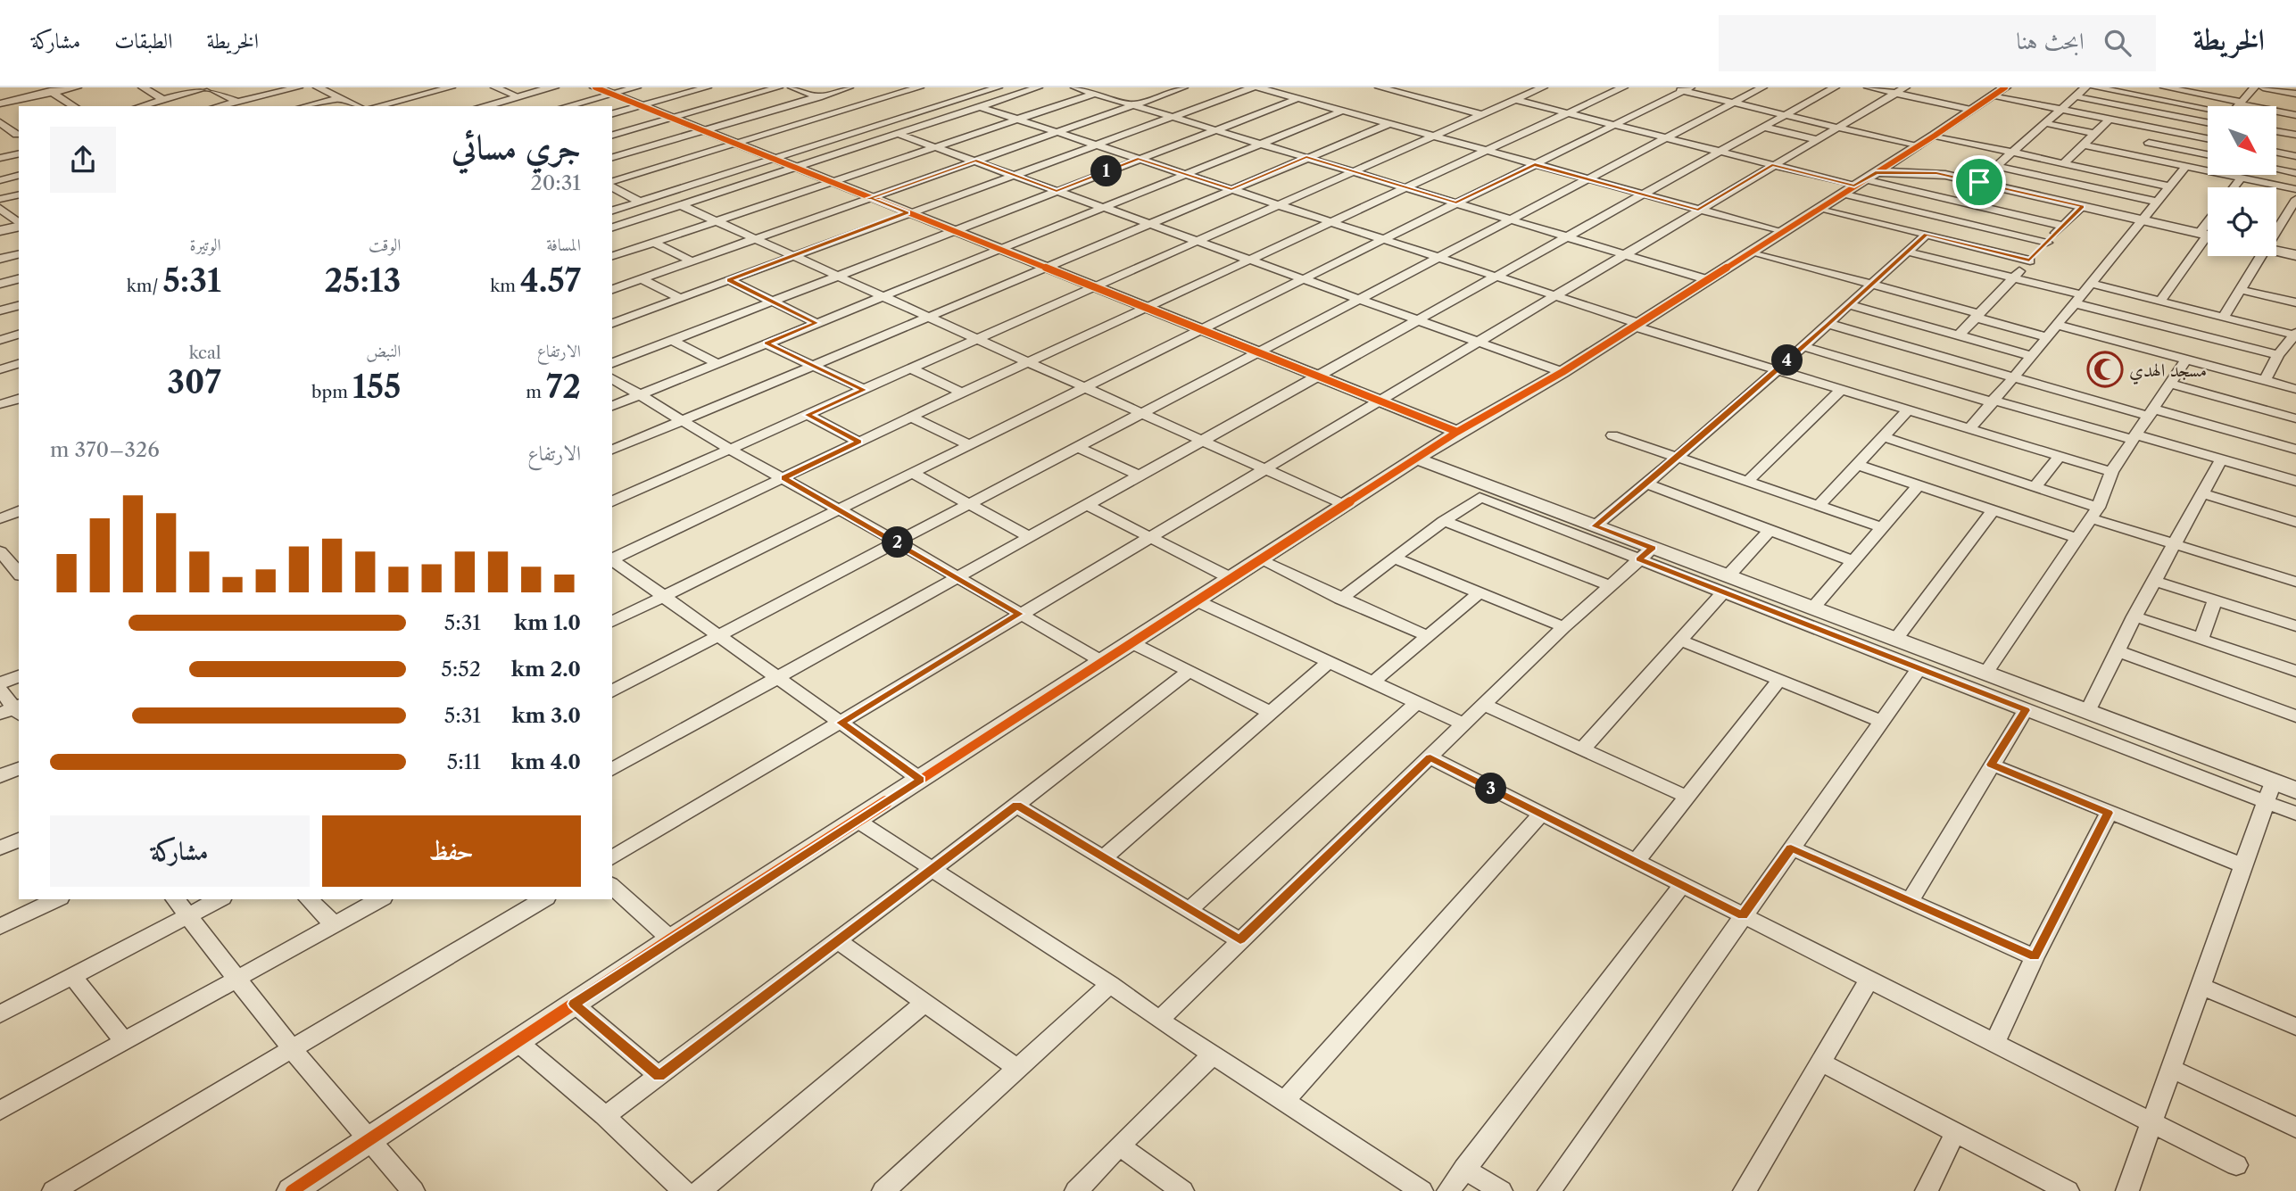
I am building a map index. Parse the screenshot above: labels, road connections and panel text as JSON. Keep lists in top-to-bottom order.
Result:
{
  "places": {
    "mosque": ["مسجد الهدي"]
  },
  "north": "bottom right",
  "page": {
    "header": "الخريطة",
    "search": "ابحث هنا",
    "nav": ["الخريطة", "الطبقات", "مشاركة"],
    "heading": ["جري مسائي", "20:31"],
    "pins": [
      "1",
      "4",
      "2",
      "3"
    ],
    "stats": [
      ["المسافة", "4.57 km"],
      ["الوقت", "25:13"],
      ["الوتيرة", "5:31 /km"],
      ["الارتفاع", "72 m"],
      ["النبض", "155 bpm"],
      ["kcal", "307"]
    ],
    "chart": ["الارتفاع", "326–370 m"],
    "list": [
      {
        "name": "1.0 km",
        "note": "5:31"
      },
      {
        "name": "2.0 km",
        "note": "5:52"
      },
      {
        "name": "3.0 km",
        "note": "5:31"
      },
      {
        "name": "4.0 km",
        "note": "5:11"
      }
    ],
    "buttons": ["حفظ", "مشاركة"]
  }
}
